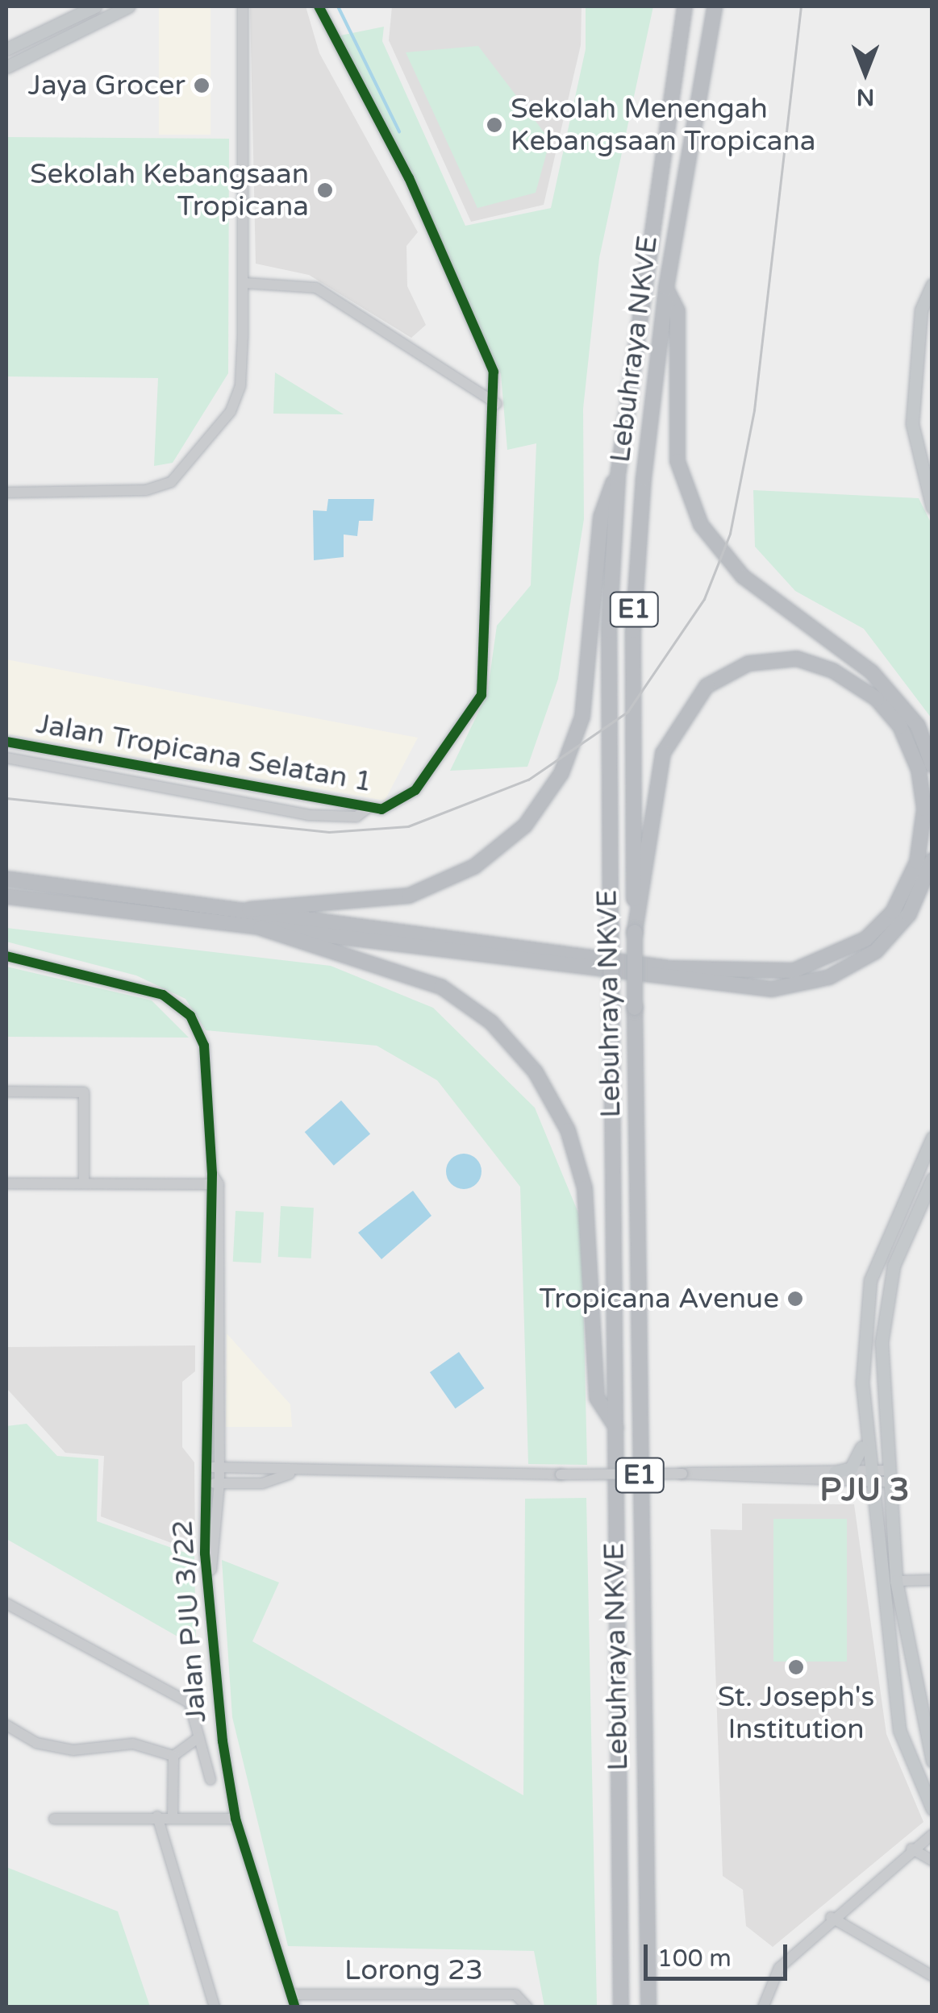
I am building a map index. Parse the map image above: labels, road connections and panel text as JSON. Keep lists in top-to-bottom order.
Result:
{
  "streets": {
    "highway": ["Lebuhraya NKVE", "E1"],
    "street": ["Jalan Tropicana Selatan 1", "Jalan PJU 3/22", "Lorong 23"]
  },
  "crossings": [
    ["Jalan PJU 3/22", "Lorong 23"]
  ],
  "districts": ["PJU 3"],
  "places": [
    "Jaya Grocer",
    "Sekolah Menengah Kebangsaan Tropicana",
    "Sekolah Kebangsaan Tropicana",
    "Tropicana Avenue",
    "St. Joseph's Institution"
  ],
  "scale_bar": "100 m",
  "north": "bottom"
}
